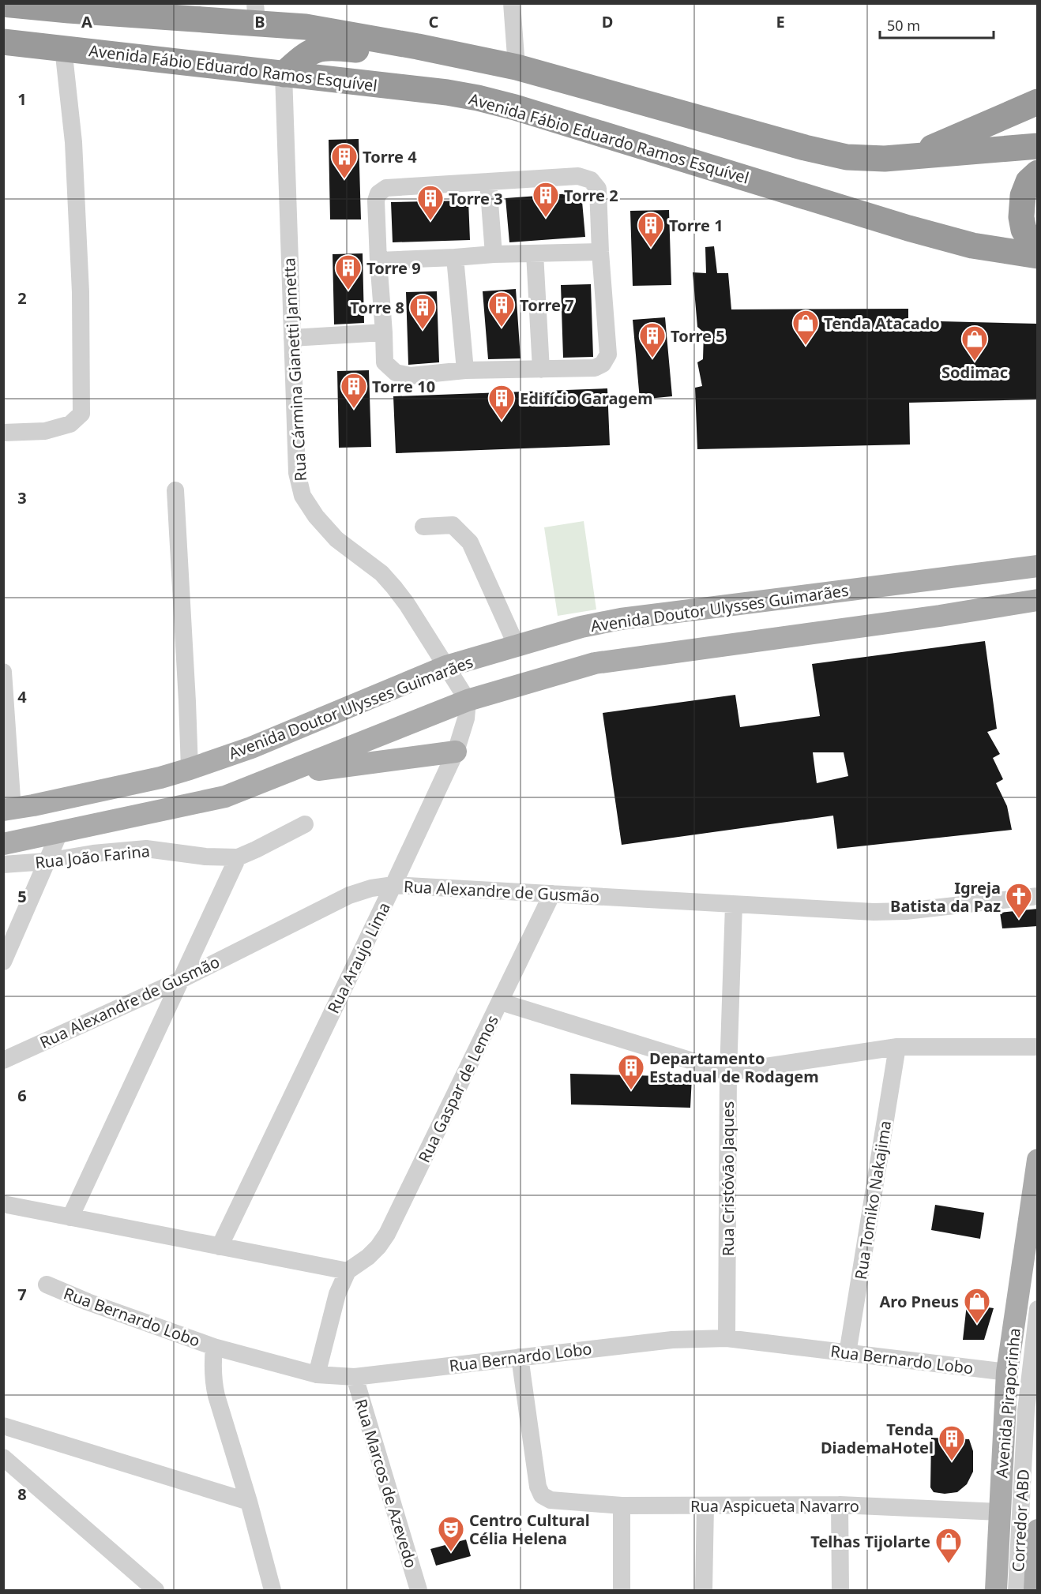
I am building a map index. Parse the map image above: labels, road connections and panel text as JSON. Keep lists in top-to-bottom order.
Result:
{
  "streets": {
    "highway": ["Avenida Fábio Eduardo Ramos Esquível"],
    "main road": ["Avenida Doutor Ulysses Guimarães", "Avenida Piraporinha"],
    "street": [
      "Rua Cármina Gianetti Jannetta",
      "Rua João Farina",
      "Rua Alexandre de Gusmão",
      "Rua Araujo Lima",
      "Rua Gaspar de Lemos",
      "Rua Cristóvão Jaques",
      "Rua Tomiko Nakajima",
      "Rua Bernardo Lobo",
      "Rua Marcos de Azevedo",
      "Rua Aspicueta Navarro",
      "Corredor ABD"
    ]
  },
  "crossings": [
    ["Avenida Fábio Eduardo Ramos Esquível", "Rua Cármina Gianetti Jannetta"],
    ["Rua Cármina Gianetti Jannetta", "Avenida Doutor Ulysses Guimarães"],
    ["Rua Alexandre de Gusmão", "Rua Araujo Lima"],
    ["Rua Alexandre de Gusmão", "Rua Gaspar de Lemos"],
    ["Rua Alexandre de Gusmão", "Rua Cristóvão Jaques"],
    ["Rua Cristóvão Jaques", "Rua Bernardo Lobo"],
    ["Rua Tomiko Nakajima", "Rua Bernardo Lobo"],
    ["Rua Bernardo Lobo", "Avenida Piraporinha"],
    ["Rua Bernardo Lobo", "Rua Marcos de Azevedo"],
    ["Rua Bernardo Lobo", "Rua Aspicueta Navarro"],
    ["Avenida Piraporinha", "Rua Aspicueta Navarro"]
  ],
  "places": {
    "building": [
      "Torre 4",
      "Torre 2",
      "Torre 3",
      "Torre 1",
      "Torre 9",
      "Torre 7",
      "Torre 8",
      "Torre 5",
      "Torre 10",
      "Edifício Garagem",
      "Departamento Estadual de Rodagem",
      "Tenda DiademaHotel"
    ],
    "shop": [
      "Tenda Atacado",
      "Sodimac",
      "Aro Pneus",
      "Telhas Tijolarte"
    ],
    "church": ["Igreja Batista da Paz"],
    "theatre": ["Centro Cultural Célia Helena"]
  },
  "scale_bar": "50 m",
  "grid": {
    "columns": [
      "A",
      "B",
      "C",
      "D",
      "E"
    ],
    "rows": [
      "1",
      "2",
      "3",
      "4",
      "5",
      "6",
      "7",
      "8"
    ]
  }
}
